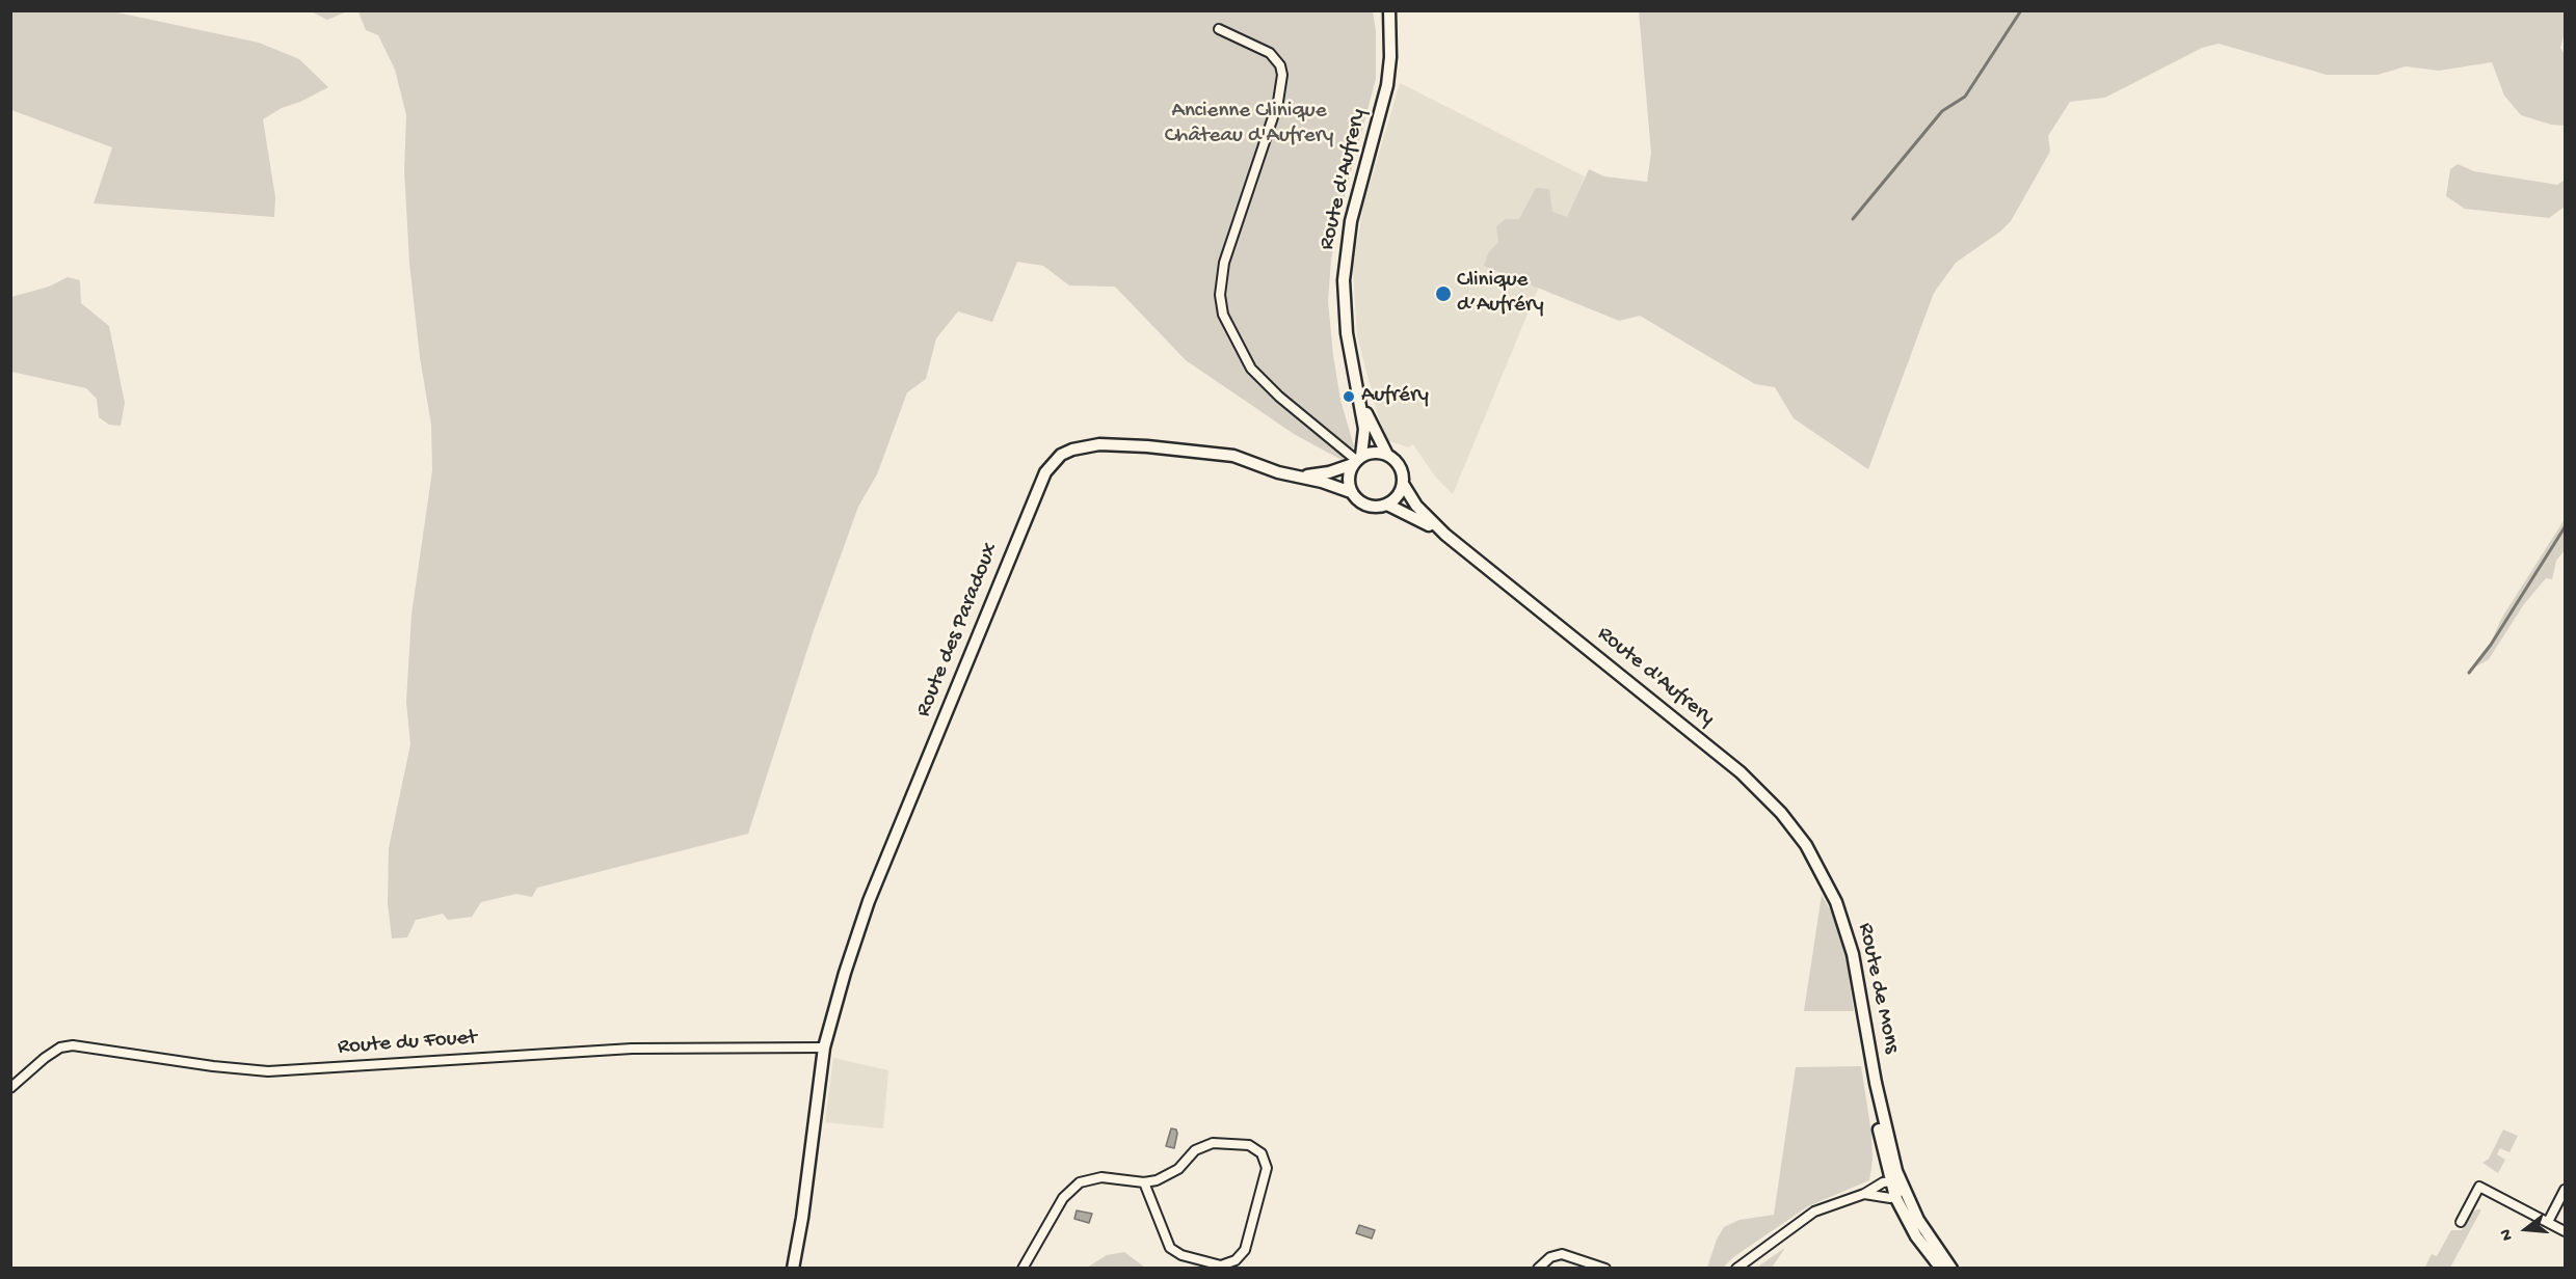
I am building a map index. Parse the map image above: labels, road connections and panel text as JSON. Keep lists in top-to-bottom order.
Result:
{
  "streets": {
    "main road": ["Route d'Aufrery", "Route des Paradoux", "Route de Mons"],
    "street": ["Route du Fouet"]
  },
  "crossings": [
    ["Route d'Aufrery", "Route des Paradoux"],
    ["Route d'Aufrery", "Route de Mons"],
    ["Route des Paradoux", "Route du Fouet"]
  ],
  "parks": ["Ancienne Clinique Château d'Aufrery"],
  "places": ["Clinique d’Aufréry", "Aufréry"],
  "north": "left"
}
